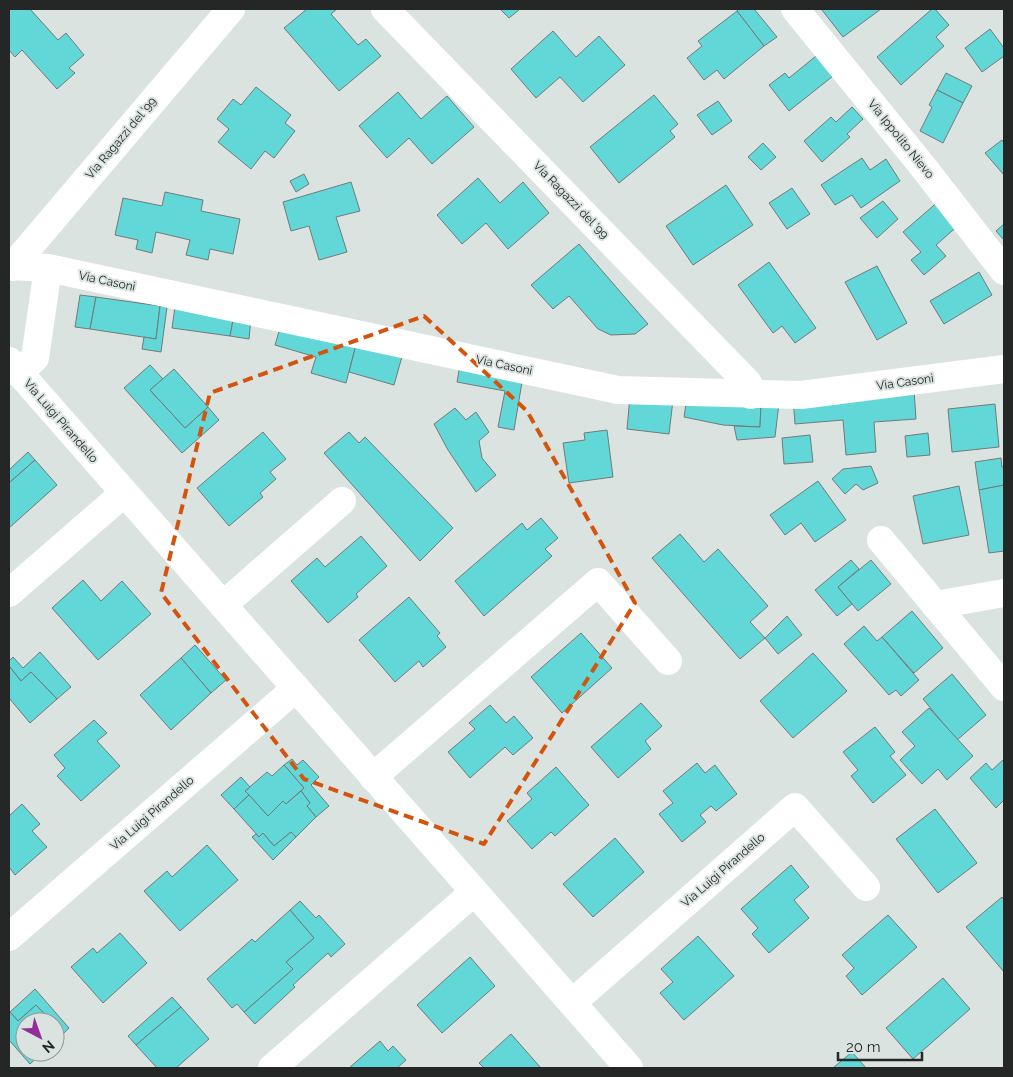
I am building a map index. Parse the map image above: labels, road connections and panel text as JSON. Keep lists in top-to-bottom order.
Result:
{
  "streets": {
    "street": [
      "Via Ragazzi del '99",
      "Via Ippolito Nievo",
      "Via Casoni",
      "Via Luigi Pirandello"
    ]
  },
  "crossings": [
    ["Via Ragazzi del '99", "Via Casoni"],
    ["Via Casoni", "Via Luigi Pirandello"]
  ],
  "scale_bar": "20 m",
  "north": "bottom right"
}
